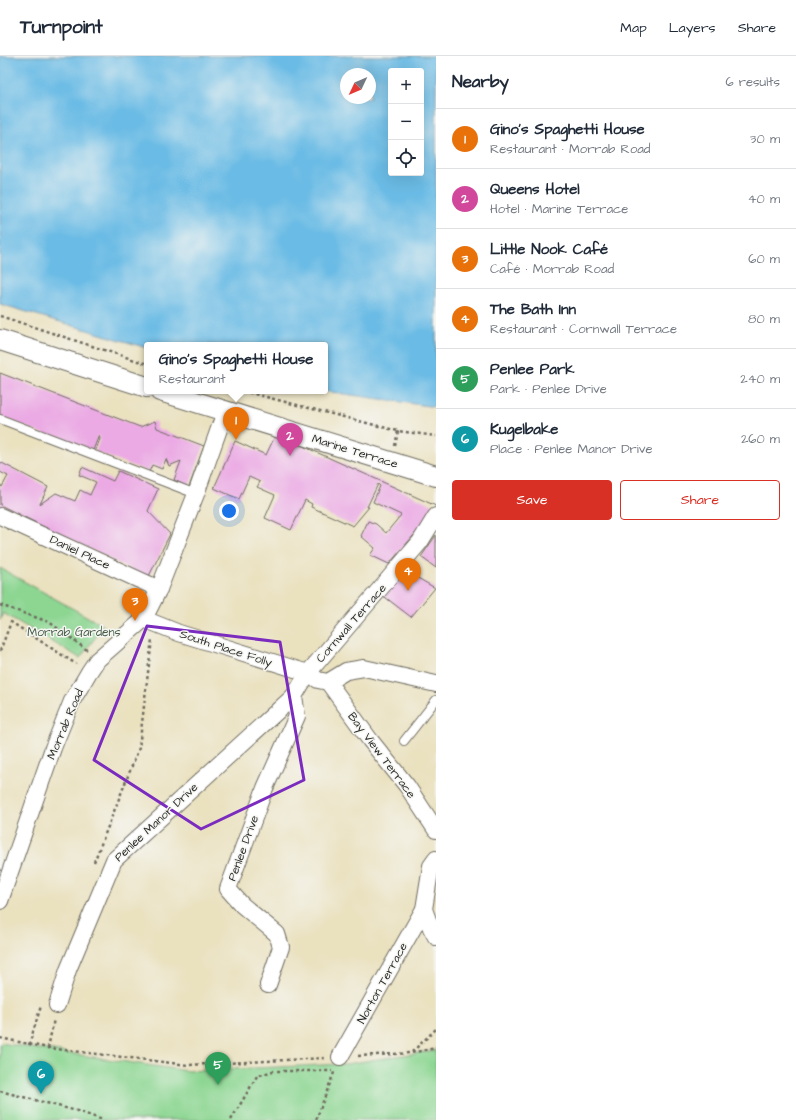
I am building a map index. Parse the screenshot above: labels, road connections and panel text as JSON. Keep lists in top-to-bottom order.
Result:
{
  "streets": {
    "street": [
      "Marine Terrace",
      "Daniel Place",
      "Cornwall Terrace",
      "South Place Folly",
      "Morrab Road",
      "Bay View Terrace",
      "Penlee Manor Drive",
      "Penlee Drive",
      "Norton Terrace"
    ]
  },
  "crossings": [
    ["Marine Terrace", "Morrab Road"],
    ["Daniel Place", "Morrab Road"],
    ["Cornwall Terrace", "South Place Folly"],
    ["Cornwall Terrace", "Penlee Manor Drive"],
    ["South Place Folly", "Morrab Road"],
    ["South Place Folly", "Bay View Terrace"],
    ["South Place Folly", "Penlee Manor Drive"],
    ["Penlee Manor Drive", "Penlee Drive"]
  ],
  "parks": ["Morrab Gardens"],
  "north": "bottom left",
  "page": {
    "header": "Turnpoint",
    "nav": ["Map", "Layers", "Share"],
    "heading": ["Nearby", "6 results"],
    "map_buttons": ["+", "−"],
    "list": [
      {
        "mark": "1",
        "name": "Gino's Spaghetti House",
        "note": "Restaurant · Morrab Road",
        "value": "30 m"
      },
      {
        "mark": "2",
        "name": "Queens Hotel",
        "note": "Hotel · Marine Terrace",
        "value": "40 m"
      },
      {
        "mark": "3",
        "name": "Little Nook Café",
        "note": "Café · Morrab Road",
        "value": "60 m"
      },
      {
        "mark": "4",
        "name": "The Bath Inn",
        "note": "Restaurant · Cornwall Terrace",
        "value": "80 m"
      },
      {
        "mark": "5",
        "name": "Penlee Park",
        "note": "Park · Penlee Drive",
        "value": "240 m"
      },
      {
        "mark": "6",
        "name": "Kugelbake",
        "note": "Place · Penlee Manor Drive",
        "value": "260 m"
      }
    ],
    "popup": ["Gino's Spaghetti House", "Restaurant"],
    "pins": [
      "1",
      "2",
      "4",
      "3",
      "5",
      "6"
    ],
    "buttons": ["Save", "Share"]
  }
}
